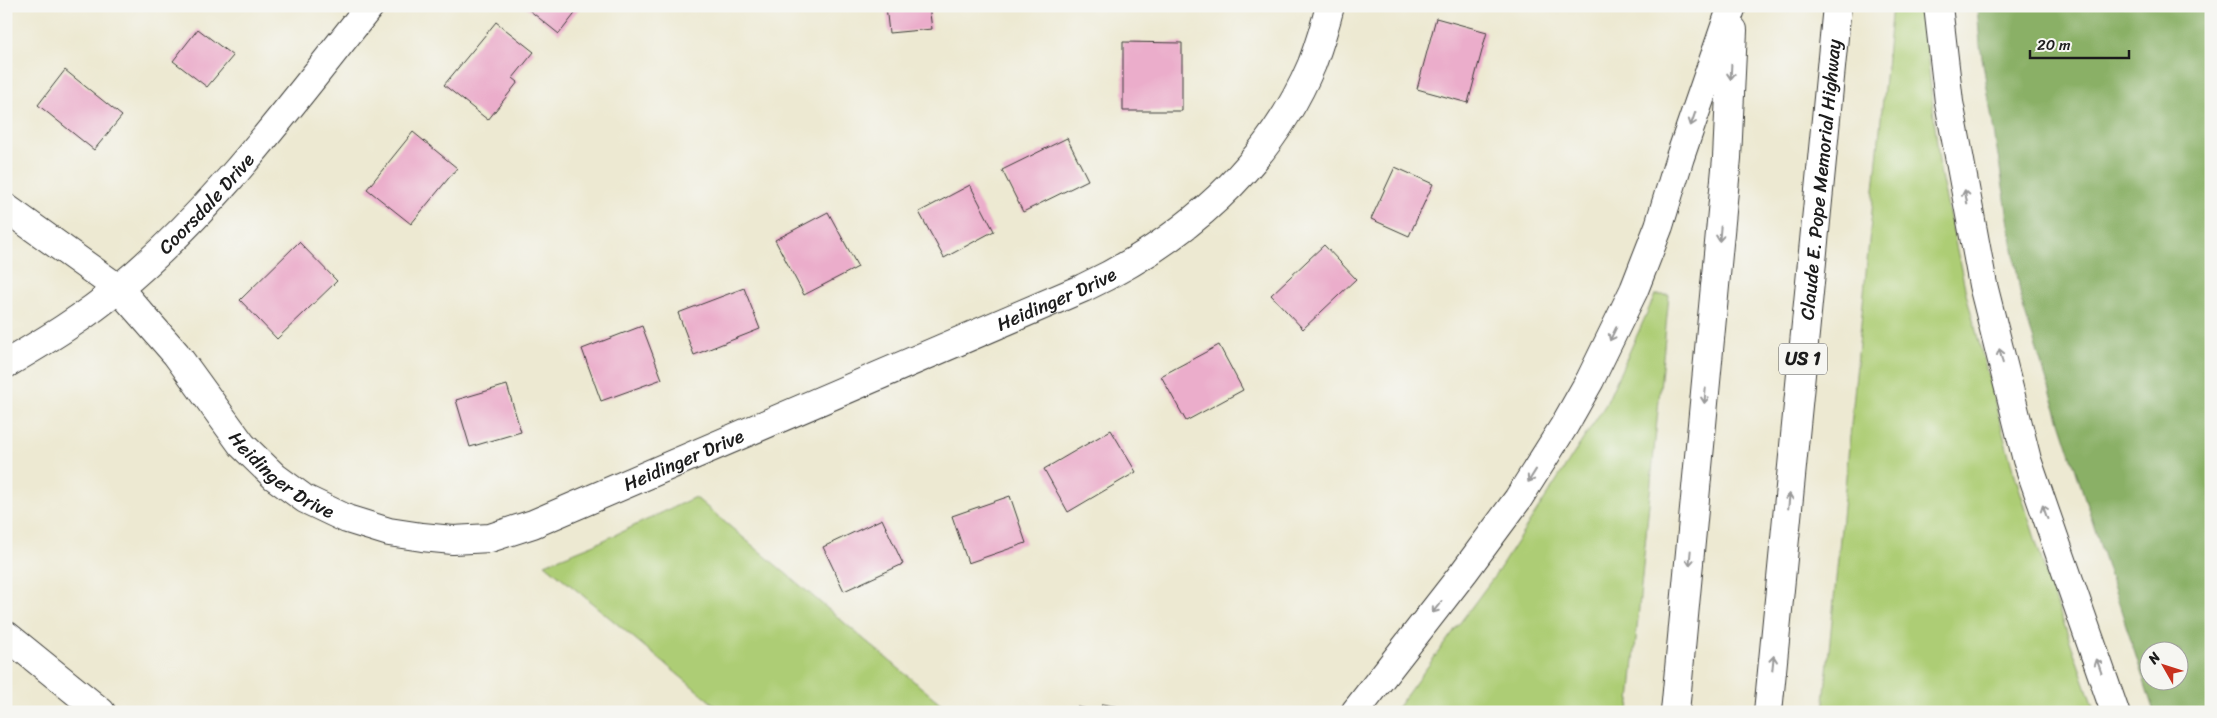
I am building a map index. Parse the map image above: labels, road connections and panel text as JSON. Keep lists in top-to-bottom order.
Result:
{
  "streets": {
    "main road": [
      "Claude E. Pope Memorial Highway",
      "Coorsdale Drive",
      "Heidinger Drive",
      "US 1"
    ]
  },
  "crossings": [
    ["Coorsdale Drive", "Heidinger Drive"]
  ],
  "scale_bar": "20 m",
  "north": "top left"
}
